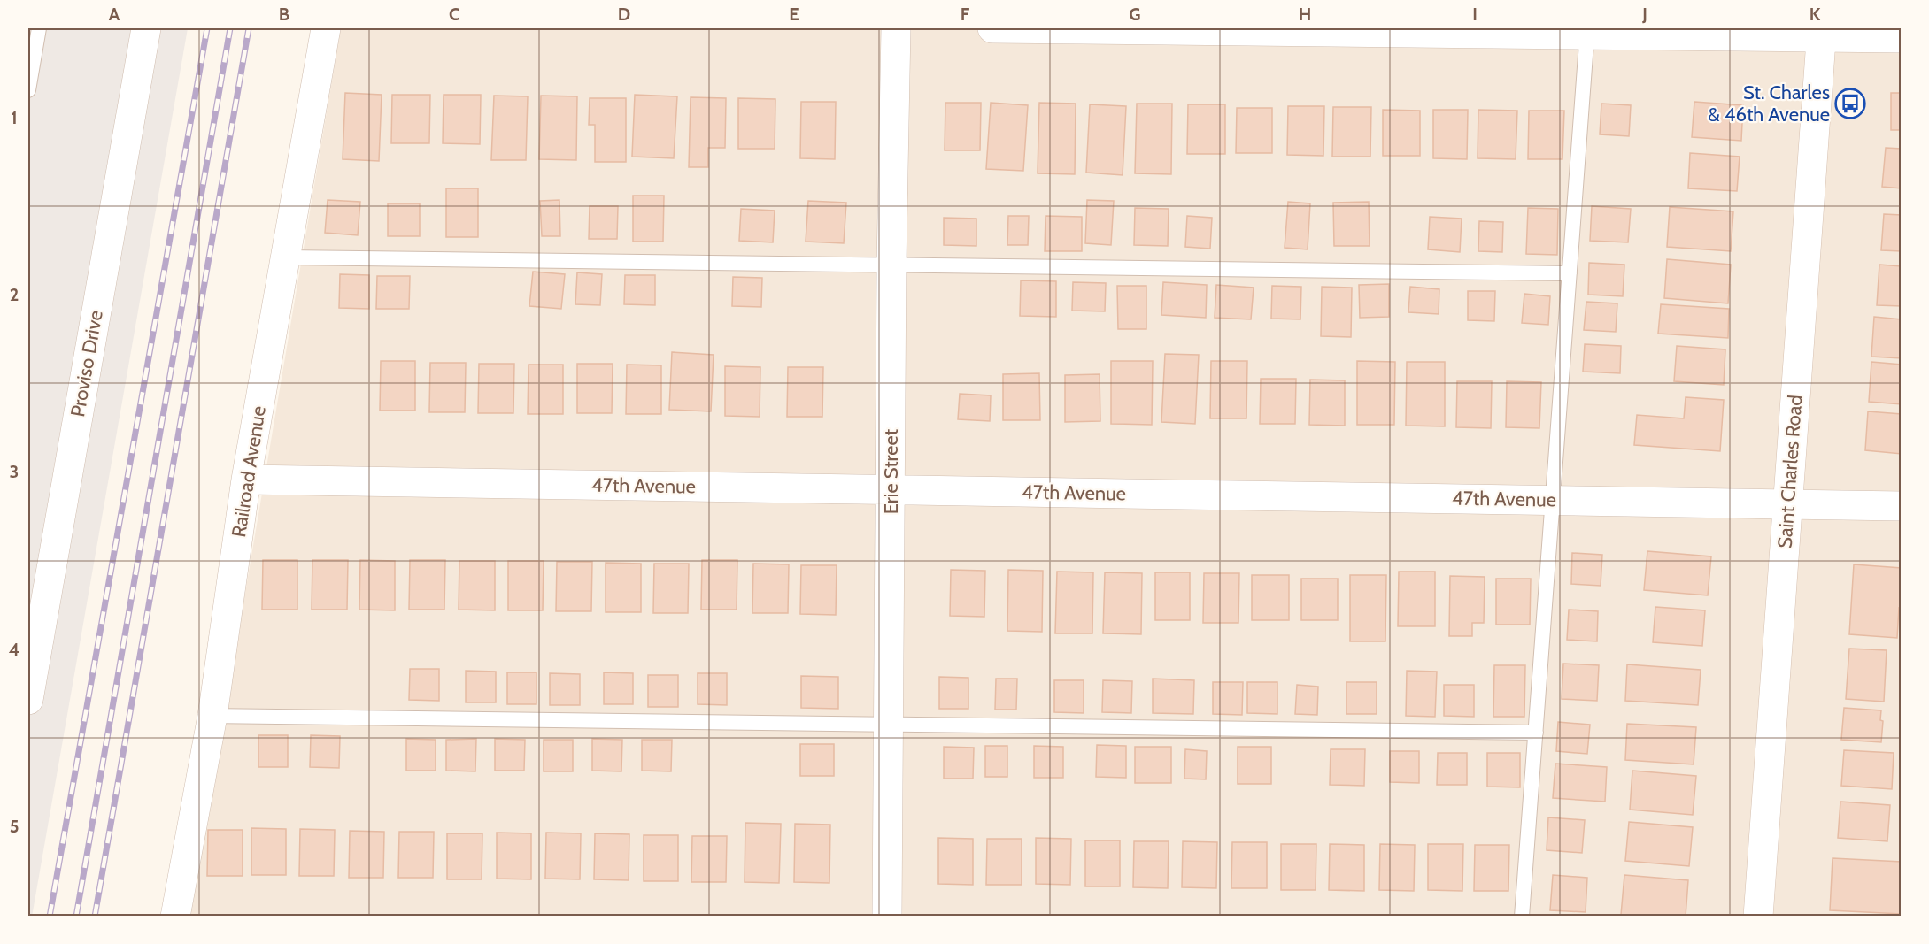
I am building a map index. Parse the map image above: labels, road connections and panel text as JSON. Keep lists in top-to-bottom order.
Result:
{
  "streets": {
    "street": [
      "Proviso Drive",
      "Railroad Avenue",
      "Erie Street",
      "Saint Charles Road",
      "47th Avenue"
    ]
  },
  "crossings": [
    ["Railroad Avenue", "47th Avenue"],
    ["Erie Street", "47th Avenue"],
    ["Saint Charles Road", "47th Avenue"]
  ],
  "places": {
    "bus stop": ["St. Charles & 46th Avenue"]
  },
  "grid": {
    "columns": [
      "A",
      "B",
      "C",
      "D",
      "E",
      "F",
      "G",
      "H",
      "I",
      "J",
      "K"
    ],
    "rows": [
      "1",
      "2",
      "3",
      "4",
      "5"
    ]
  }
}
